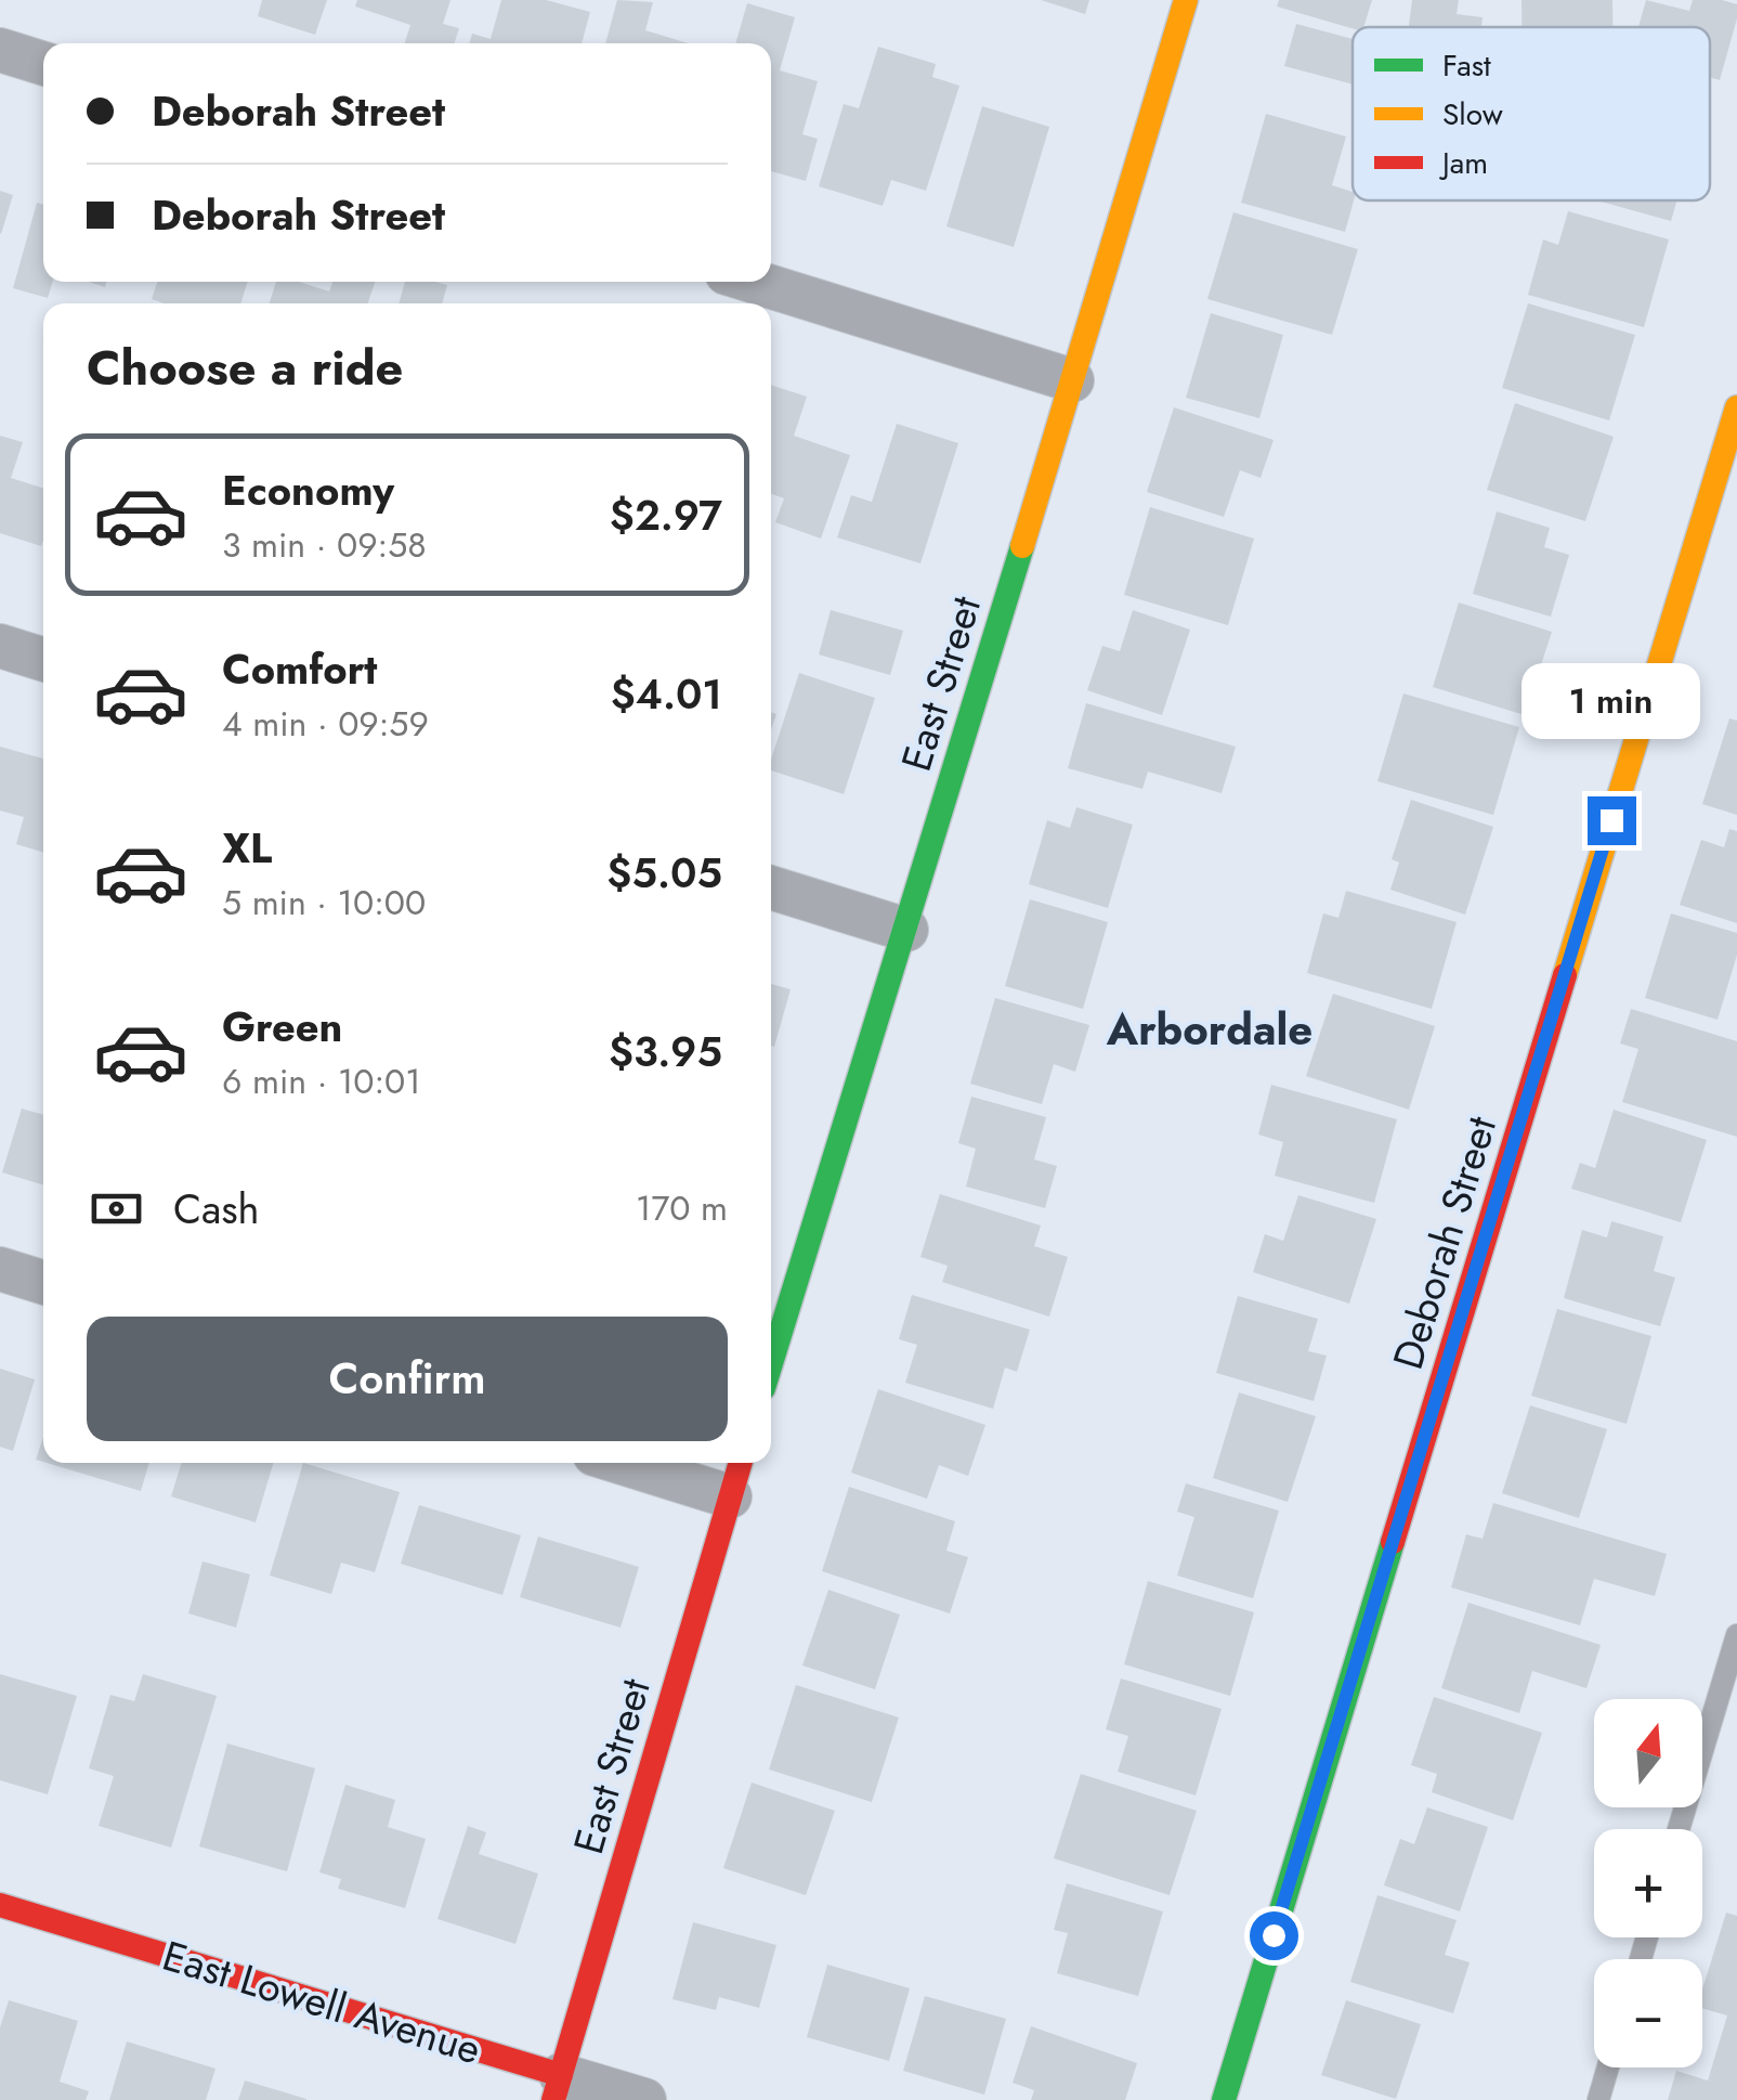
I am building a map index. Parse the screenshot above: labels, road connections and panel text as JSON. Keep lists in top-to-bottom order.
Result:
{
  "streets": {
    "street": ["East Street", "Deborah Street", "East Lowell Avenue"]
  },
  "crossings": [
    ["East Street", "East Lowell Avenue"]
  ],
  "districts": ["Arbordale"],
  "legend": ["Fast", "Slow", "Jam"],
  "north": "top",
  "page": {
    "banner": ["Deborah Street", "Deborah Street"],
    "heading": "Choose a ride",
    "list": [
      {
        "name": "Economy",
        "note": "3 min · 09:58",
        "value": "$2.97"
      },
      {
        "name": "Comfort",
        "note": "4 min · 09:59",
        "value": "$4.01"
      },
      {
        "name": "XL",
        "note": "5 min · 10:00",
        "value": "$5.05"
      },
      {
        "name": "Green",
        "note": "6 min · 10:01",
        "value": "$3.95"
      }
    ],
    "bubble": "1 min",
    "pay": ["Cash", "170 m"],
    "buttons": "Confirm",
    "map_buttons": ["+", "−"]
  }
}
